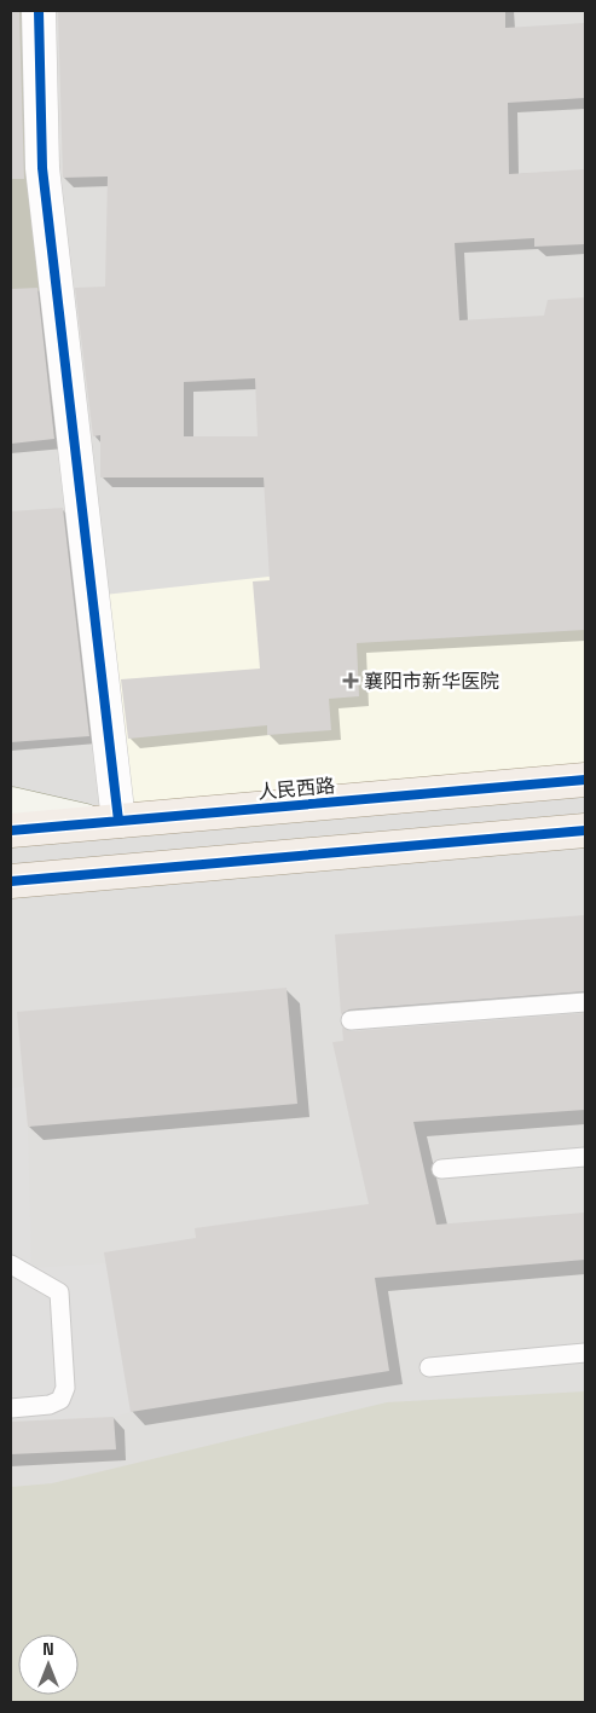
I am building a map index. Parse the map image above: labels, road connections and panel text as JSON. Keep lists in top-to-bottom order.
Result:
{
  "streets": {
    "main road": ["人民西路"]
  },
  "places": {
    "health": ["襄阳市新华医院"]
  },
  "north": "top"
}
